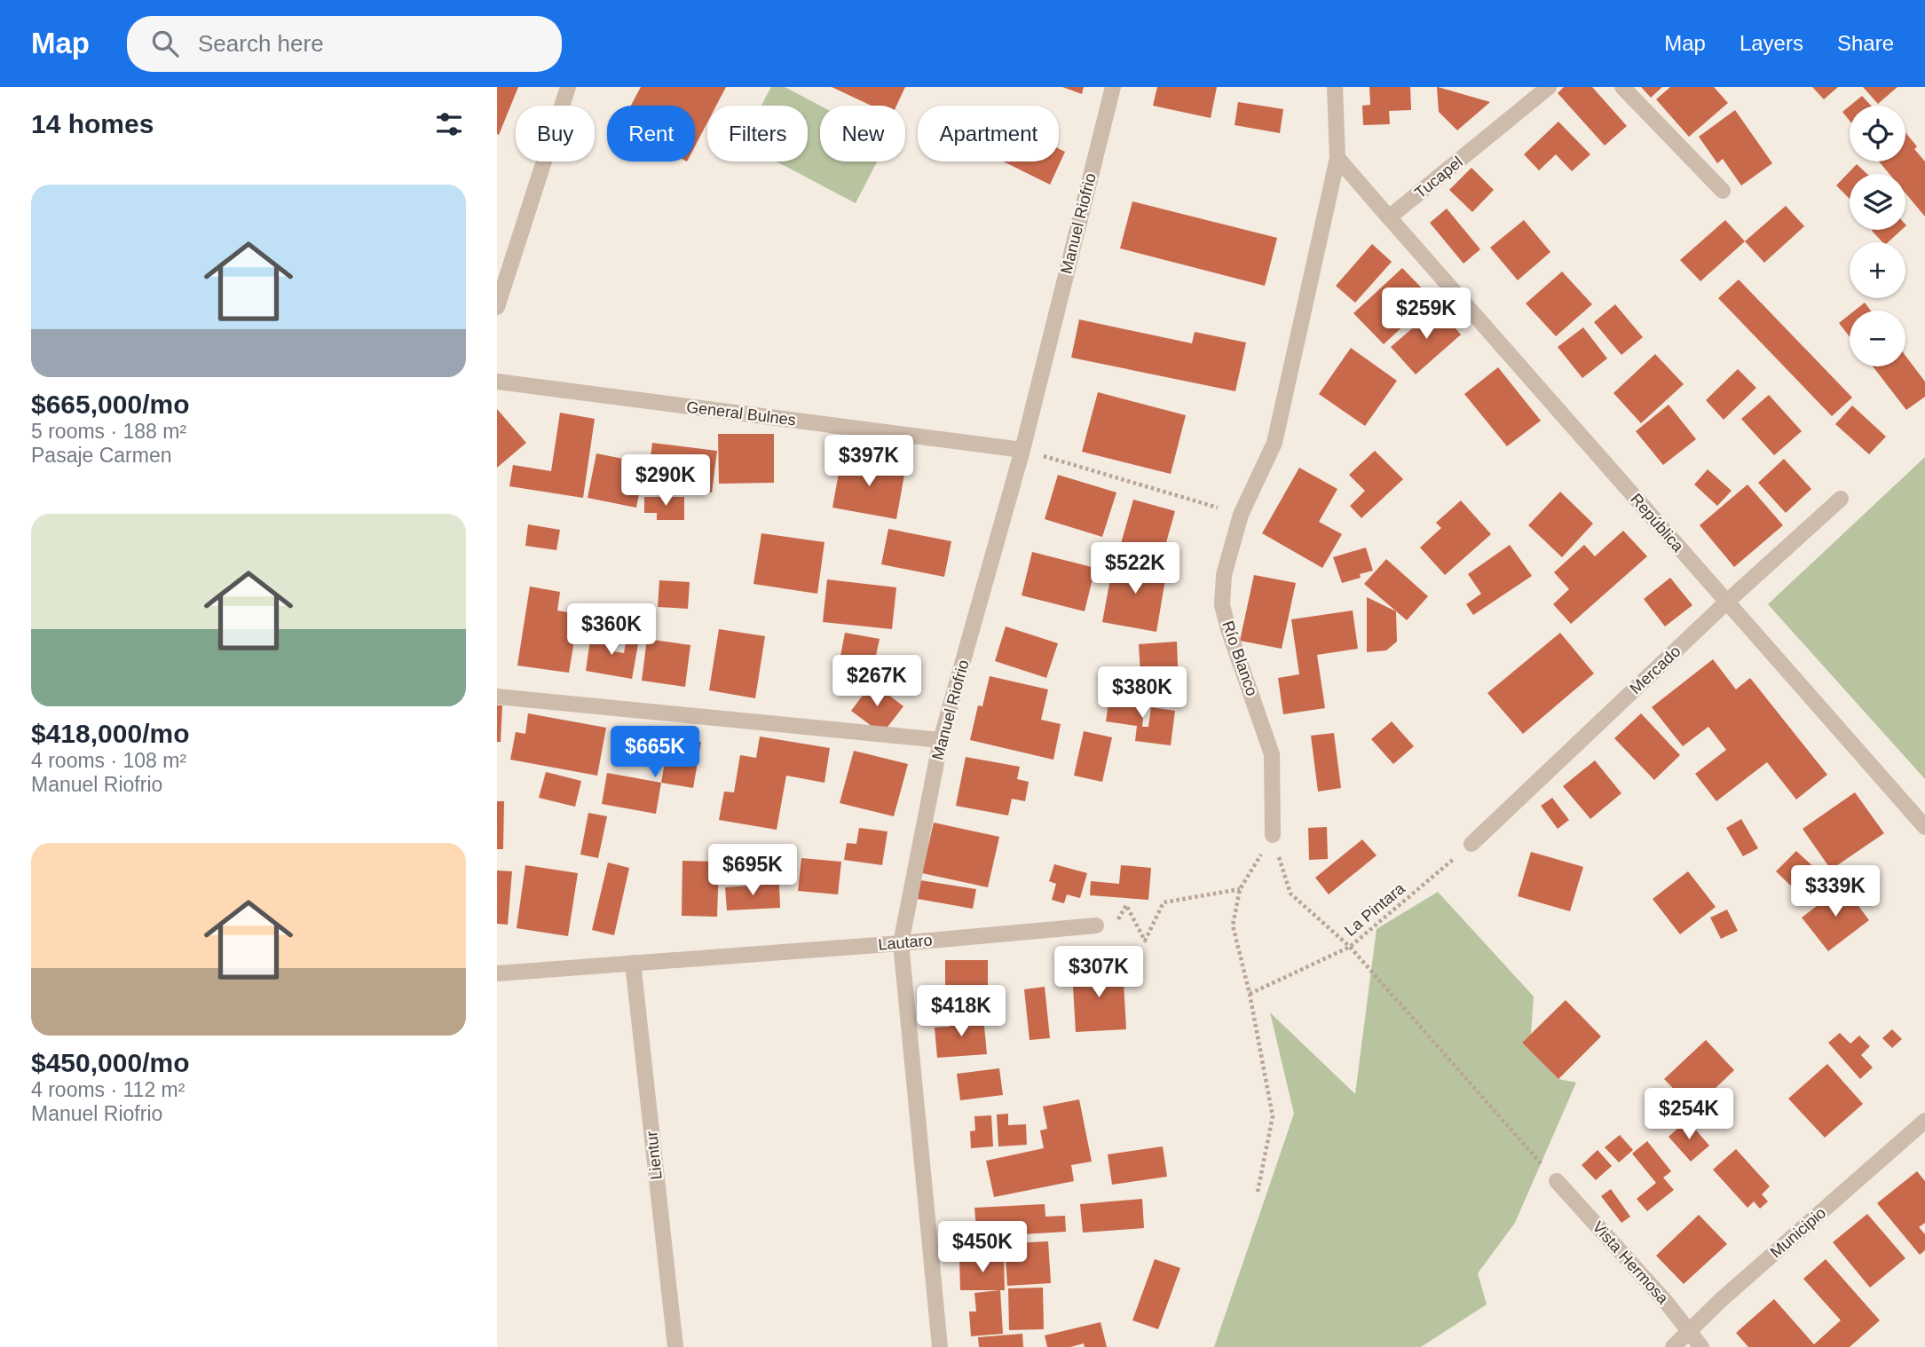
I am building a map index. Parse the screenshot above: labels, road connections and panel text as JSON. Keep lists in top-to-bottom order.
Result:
{
  "streets": {
    "street": [
      "Tucapel",
      "Manuel Riofrio",
      "General Bulnes",
      "República",
      "Río Blanco",
      "Mercado",
      "Lautaro",
      "Lientur",
      "Municipio",
      "Vista Hermosa"
    ],
    "path": ["La Pintara"]
  },
  "crossings": [
    ["Tucapel", "República"],
    ["Manuel Riofrio", "General Bulnes"],
    ["Manuel Riofrio", "Lautaro"],
    ["República", "Mercado"],
    ["Mercado", "La Pintara"],
    ["Lautaro", "Lientur"],
    ["Municipio", "Vista Hermosa"]
  ],
  "page": {
    "header": "Map",
    "search": "Search here",
    "nav": ["Map", "Layers", "Share"],
    "heading": "14 homes",
    "map_buttons": ["+", "−"],
    "chip": [
      "Buy",
      "Rent",
      "Filters",
      "New",
      "Apartment"
    ],
    "list": [
      {
        "name": "$665,000/mo",
        "note": "5 rooms · 188 m² · Pasaje Carmen"
      },
      {
        "name": "$418,000/mo",
        "note": "4 rooms · 108 m² · Manuel Riofrio"
      },
      {
        "name": "$450,000/mo",
        "note": "4 rooms · 112 m² · Manuel Riofrio"
      }
    ],
    "price": [
      "$259K",
      "$397K",
      "$290K",
      "$522K",
      "$360K",
      "$267K",
      "$380K",
      "$665K",
      "$695K",
      "$339K",
      "$307K",
      "$418K",
      "$254K",
      "$450K"
    ]
  }
}
